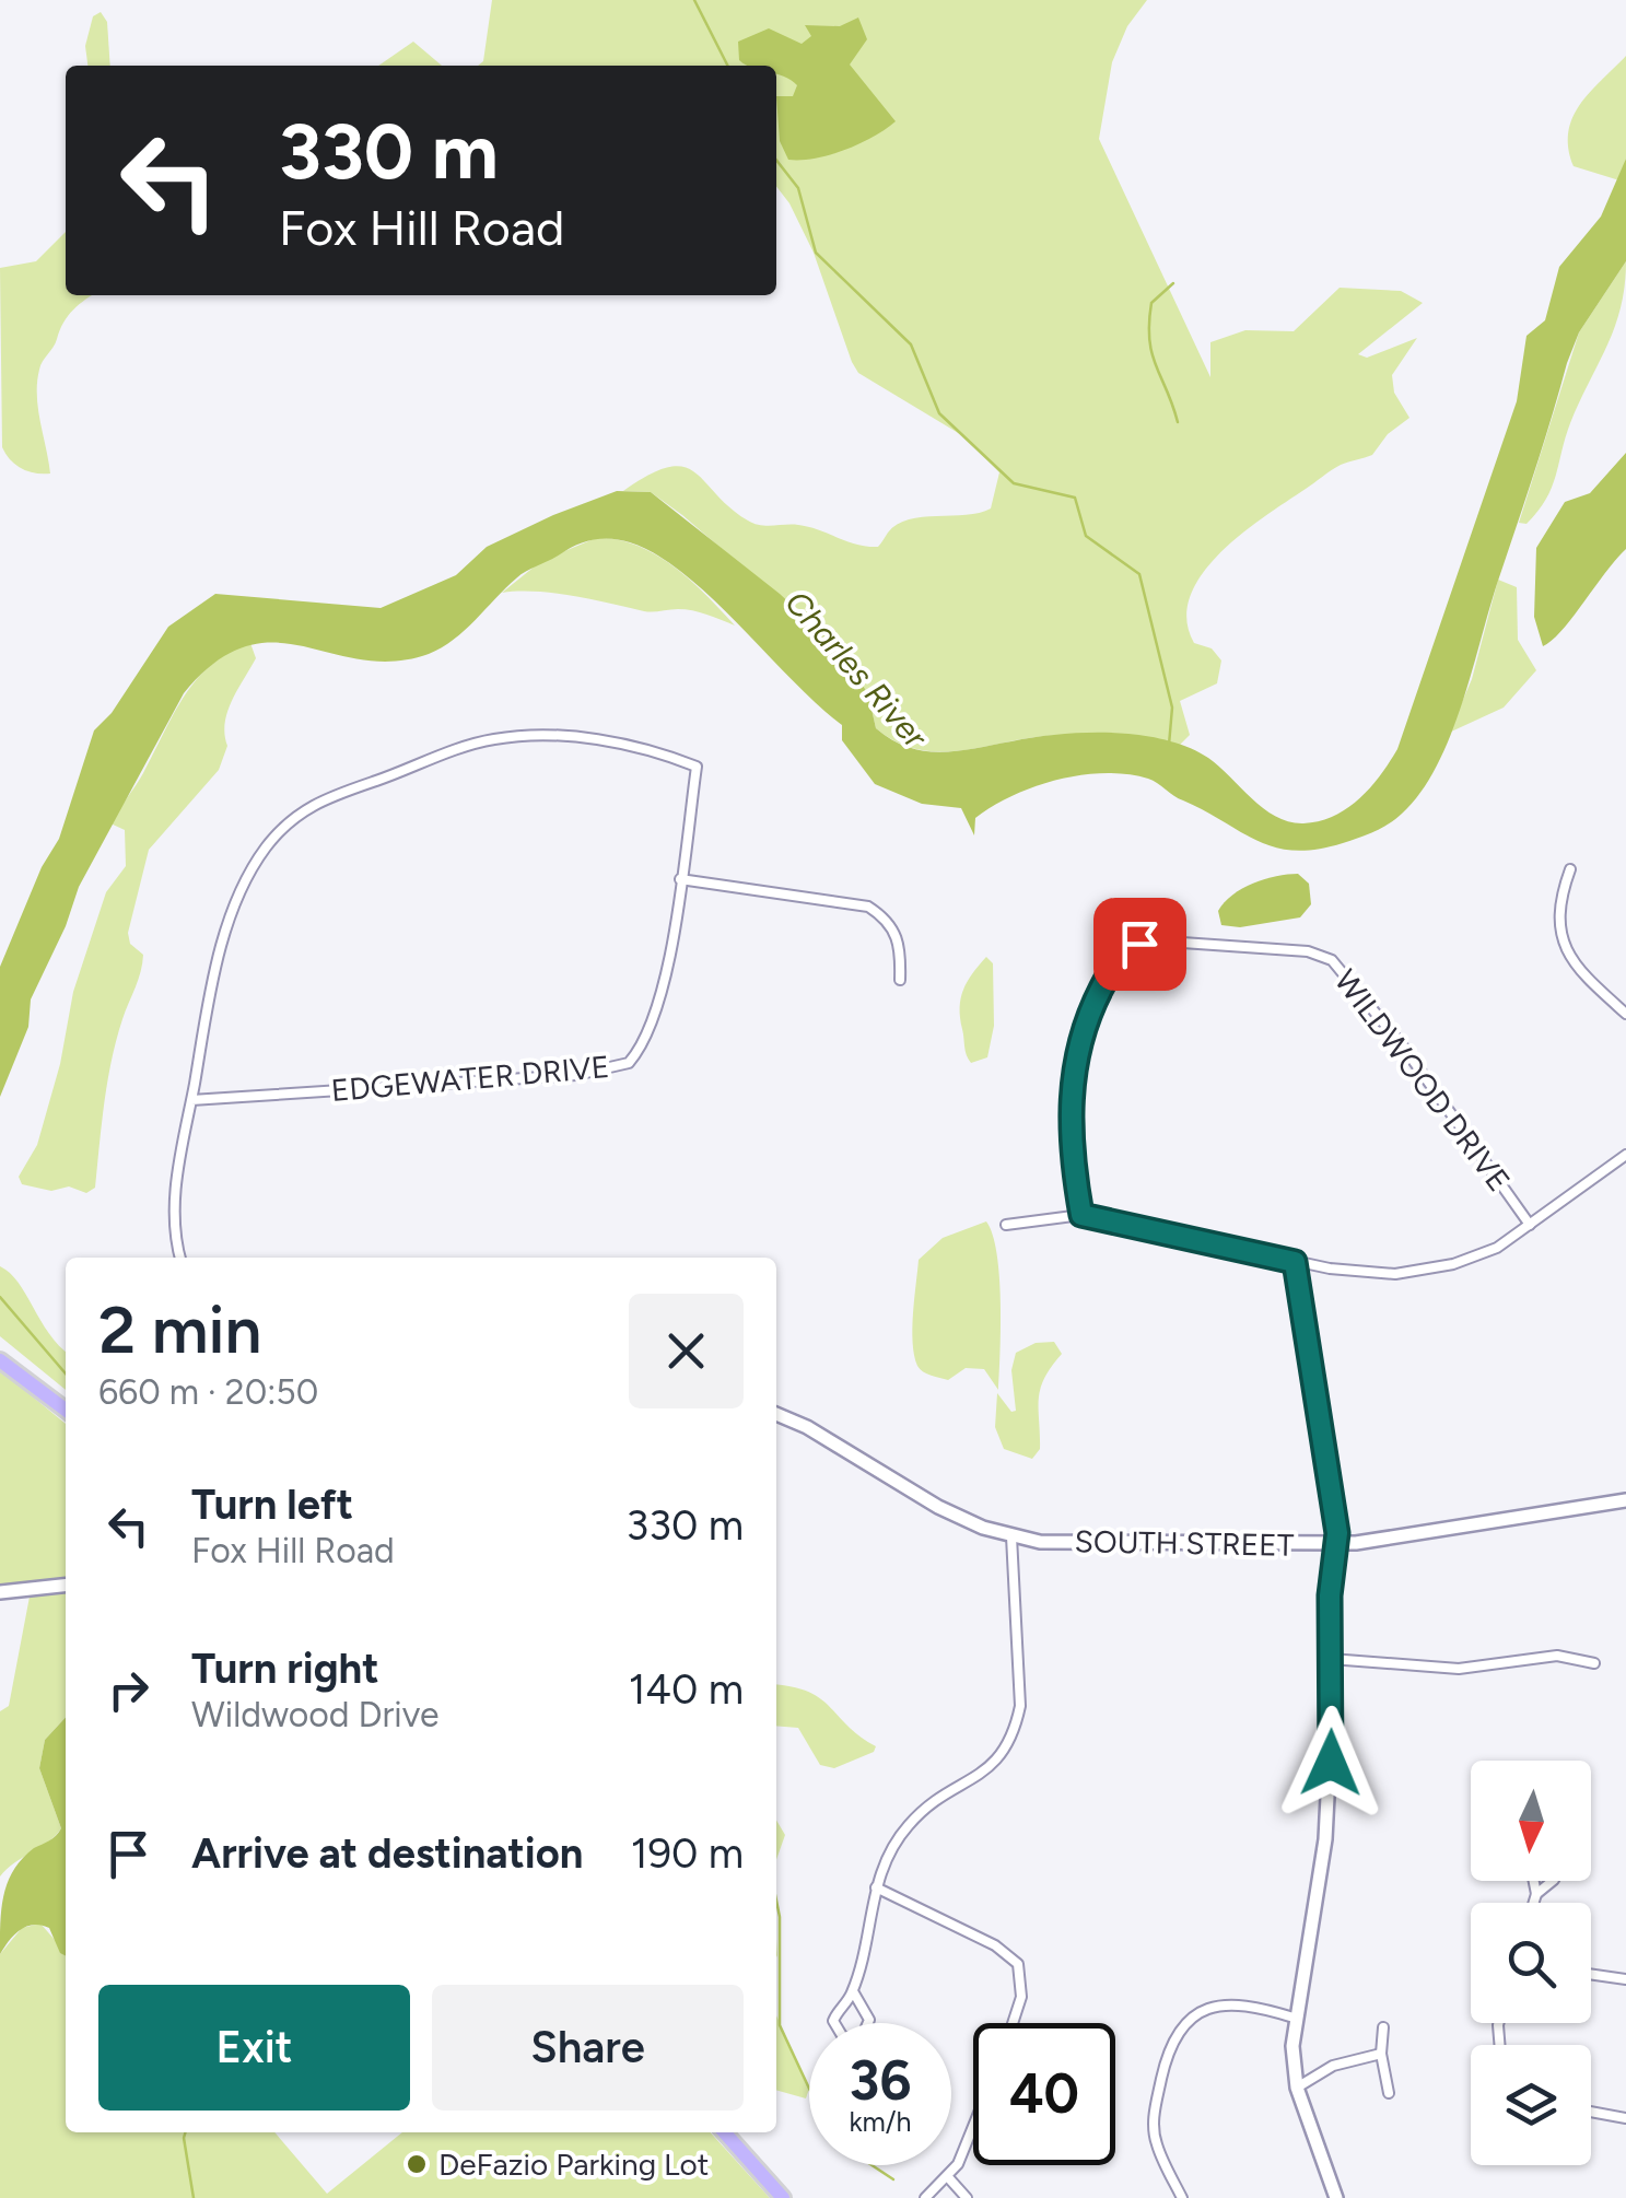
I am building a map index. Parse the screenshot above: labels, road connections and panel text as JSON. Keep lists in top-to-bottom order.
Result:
{
  "streets": {
    "street": ["EDGEWATER DRIVE", "WILDWOOD DRIVE", "SOUTH STREET"]
  },
  "water": ["Charles River"],
  "places": ["DeFazio Parking Lot"],
  "north": "bottom",
  "page": {
    "turn": ["330 m", "Fox Hill Road"],
    "heading": ["2 min", "660 m · 20:50"],
    "list": [
      {
        "name": "Turn left",
        "note": "Fox Hill Road",
        "value": "330 m"
      },
      {
        "name": "Turn right",
        "note": "Wildwood Drive",
        "value": "140 m"
      },
      {
        "name": "Arrive at destination",
        "value": "190 m"
      }
    ],
    "buttons": ["Exit", "Share"],
    "speed": "36 km/h",
    "limit": "40"
  }
}
